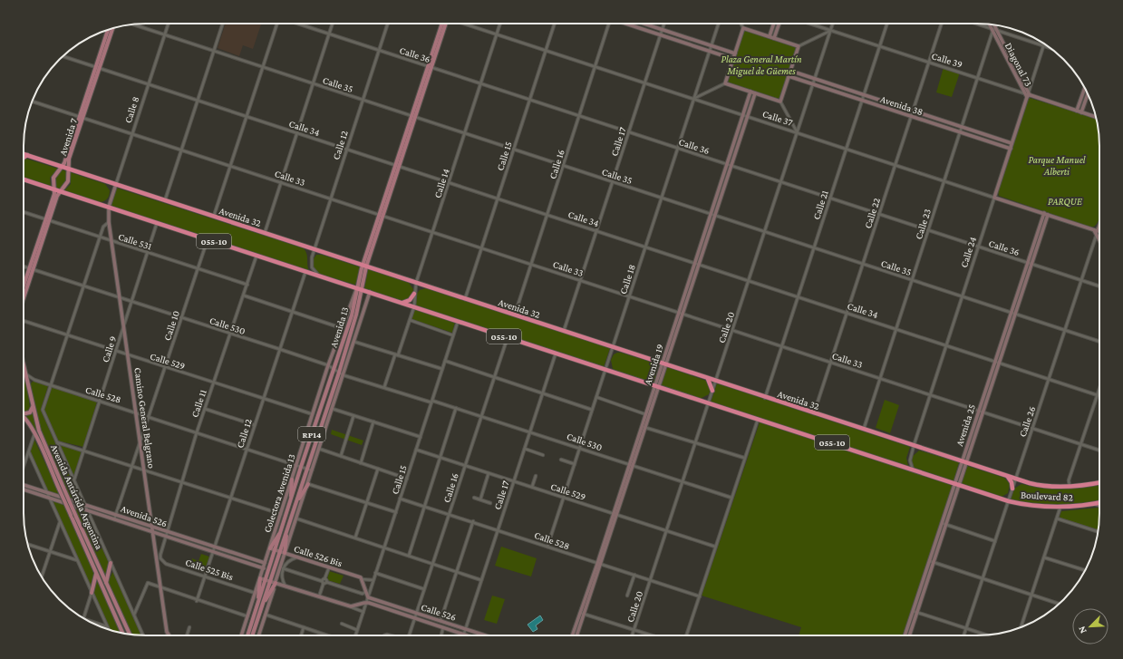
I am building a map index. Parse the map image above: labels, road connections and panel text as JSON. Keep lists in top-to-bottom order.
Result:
{
  "streets": {
    "highway": ["Avenida 32", "055-10", "Boulevard 82"],
    "main road": [
      "Calle 39",
      "Diagonal 73",
      "Avenida 38",
      "Calle 8",
      "Calle 37",
      "Avenida 7",
      "Calle 24",
      "Avenida 13",
      "Avenida 19",
      "Camino General Belgrano",
      "Calle 26",
      "Avenida 25",
      "RP14",
      "Colectora Avenida 13",
      "Avenida Antártida Argentina",
      "Avenida 526",
      "Calle 526 Bis",
      "Calle 526"
    ],
    "street": [
      "Calle 36",
      "Calle 35",
      "Calle 34",
      "Calle 17",
      "Calle 12",
      "Calle 15",
      "Calle 16",
      "Calle 33",
      "Calle 14",
      "Calle 21",
      "Calle 22",
      "Calle 23",
      "Calle 531",
      "Calle 18",
      "Calle 10",
      "Calle 530",
      "Calle 20",
      "Calle 9",
      "Calle 529",
      "Calle 528",
      "Calle 11",
      "Calle 525 Bis"
    ]
  },
  "crossings": [
    ["Calle 36", "Calle 17"],
    ["Calle 36", "Calle 12"],
    ["Calle 36", "Calle 15"],
    ["Calle 36", "Calle 16"],
    ["Calle 36", "Calle 14"],
    ["Calle 36", "Calle 21"],
    ["Calle 36", "Calle 22"],
    ["Calle 36", "Calle 23"],
    ["Calle 36", "Calle 24"],
    ["Calle 36", "Calle 18"],
    ["Calle 36", "Avenida 13"],
    ["Calle 36", "Calle 20"],
    ["Calle 36", "Avenida 19"],
    ["Calle 36", "Calle 26"],
    ["Calle 36", "Avenida 25"],
    ["Calle 39", "Diagonal 73"],
    ["Calle 39", "Calle 21"],
    ["Calle 39", "Calle 22"],
    ["Calle 39", "Calle 23"],
    ["Calle 39", "Calle 24"],
    ["Calle 39", "Calle 20"],
    ["Diagonal 73", "Calle 23"],
    ["Diagonal 73", "Calle 24"],
    ["Calle 35", "Calle 8"],
    ["Calle 35", "Calle 17"],
    ["Calle 35", "Calle 12"],
    ["Calle 35", "Calle 15"],
    ["Calle 35", "Calle 16"],
    ["Calle 35", "Calle 14"],
    ["Calle 35", "Calle 21"],
    ["Calle 35", "Calle 22"],
    ["Calle 35", "Calle 23"],
    ["Calle 35", "Calle 24"],
    ["Calle 35", "Calle 18"],
    ["Calle 35", "Avenida 13"],
    ["Calle 35", "Calle 20"],
    ["Calle 35", "Avenida 19"],
    ["Calle 35", "Calle 26"],
    ["Calle 35", "Avenida 25"],
    ["Avenida 38", "Calle 21"],
    ["Avenida 38", "Calle 22"],
    ["Avenida 38", "Calle 23"],
    ["Avenida 38", "Calle 24"],
    ["Avenida 38", "Calle 20"],
    ["Calle 8", "Calle 34"],
    ["Calle 8", "Calle 33"],
    ["Calle 8", "Avenida 32"],
    ["Calle 8", "055-10"],
    ["Calle 8", "Camino General Belgrano"],
    ["Calle 37", "Calle 17"],
    ["Calle 37", "Calle 15"],
    ["Calle 37", "Calle 16"],
    ["Calle 37", "Calle 14"],
    ["Calle 37", "Calle 21"],
    ["Calle 37", "Calle 22"],
    ["Calle 37", "Calle 23"],
    ["Calle 37", "Calle 24"],
    ["Calle 37", "Calle 18"],
    ["Calle 37", "Calle 20"],
    ["Calle 37", "Avenida 19"],
    ["Calle 37", "Calle 26"],
    ["Calle 37", "Avenida 25"],
    ["Calle 34", "Avenida 7"],
    ["Calle 34", "Calle 17"],
    ["Calle 34", "Calle 12"],
    ["Calle 34", "Calle 15"],
    ["Calle 34", "Calle 16"],
    ["Calle 34", "Calle 14"],
    ["Calle 34", "Calle 21"],
    ["Calle 34", "Calle 22"],
    ["Calle 34", "Calle 23"],
    ["Calle 34", "Calle 24"],
    ["Calle 34", "Calle 18"],
    ["Calle 34", "Avenida 13"],
    ["Calle 34", "Calle 20"],
    ["Calle 34", "Avenida 19"],
    ["Calle 34", "Calle 26"],
    ["Calle 34", "Avenida 25"],
    ["Avenida 7", "Calle 33"],
    ["Avenida 7", "Avenida 32"],
    ["Avenida 7", "Calle 531"],
    ["Avenida 7", "055-10"],
    ["Avenida 7", "Calle 530"],
    ["Calle 17", "Calle 33"],
    ["Calle 17", "Avenida 32"],
    ["Calle 17", "055-10"],
    ["Calle 17", "Calle 530"],
    ["Calle 17", "Calle 529"],
    ["Calle 17", "Calle 528"],
    ["Calle 17", "Calle 526"],
    ["Calle 12", "Calle 33"],
    ["Calle 12", "Avenida 32"],
    ["Calle 12", "055-10"],
    ["Calle 12", "Calle 530"],
    ["Calle 12", "Calle 529"],
    ["Calle 12", "Calle 528"],
    ["Calle 12", "Avenida 526"],
    ["Calle 12", "Calle 525 Bis"],
    ["Calle 15", "Calle 33"],
    ["Calle 15", "Avenida 32"],
    ["Calle 15", "055-10"],
    ["Calle 15", "Calle 530"],
    ["Calle 15", "Calle 529"],
    ["Calle 15", "Calle 528"],
    ["Calle 15", "Calle 526 Bis"],
    ["Calle 15", "Calle 526"],
    ["Calle 16", "Calle 33"],
    ["Calle 16", "Avenida 32"],
    ["Calle 16", "055-10"],
    ["Calle 16", "Calle 530"],
    ["Calle 16", "Calle 529"],
    ["Calle 16", "Calle 528"],
    ["Calle 16", "Calle 526"],
    ["Calle 33", "Calle 14"],
    ["Calle 33", "Calle 21"],
    ["Calle 33", "Calle 22"],
    ["Calle 33", "Calle 23"],
    ["Calle 33", "Calle 24"],
    ["Calle 33", "Calle 18"],
    ["Calle 33", "Avenida 13"],
    ["Calle 33", "Calle 20"],
    ["Calle 33", "Avenida 19"],
    ["Calle 33", "Calle 26"],
    ["Calle 33", "Avenida 25"],
    ["Calle 14", "Avenida 32"],
    ["Calle 14", "055-10"],
    ["Calle 14", "Calle 530"],
    ["Calle 21", "Avenida 32"],
    ["Calle 22", "Avenida 32"],
    ["Avenida 32", "Calle 23"],
    ["Avenida 32", "Calle 24"],
    ["Avenida 32", "Calle 18"],
    ["Avenida 32", "Avenida 13"],
    ["Avenida 32", "Calle 20"],
    ["Avenida 32", "Avenida 19"],
    ["Avenida 32", "Calle 26"],
    ["Avenida 32", "Avenida 25"],
    ["Avenida 32", "Boulevard 82"],
    ["Calle 531", "Calle 10"],
    ["Calle 531", "Calle 9"],
    ["Calle 531", "Calle 11"],
    ["Calle 531", "Camino General Belgrano"],
    ["055-10", "Calle 24"],
    ["055-10", "Calle 18"],
    ["055-10", "Calle 10"],
    ["055-10", "Avenida 13"],
    ["055-10", "Calle 20"],
    ["055-10", "Calle 9"],
    ["055-10", "Avenida 19"],
    ["055-10", "Calle 11"],
    ["055-10", "Camino General Belgrano"],
    ["055-10", "Calle 26"],
    ["055-10", "Avenida 25"],
    ["055-10", "Colectora Avenida 13"],
    ["055-10", "Boulevard 82"],
    ["Calle 18", "Calle 530"],
    ["Calle 18", "Calle 529"],
    ["Calle 18", "Calle 528"],
    ["Calle 10", "Calle 530"],
    ["Calle 10", "Calle 529"],
    ["Calle 10", "Calle 528"],
    ["Calle 10", "Camino General Belgrano"],
    ["Calle 10", "Avenida 526"],
    ["Calle 530", "Avenida 13"],
    ["Calle 530", "Calle 20"],
    ["Calle 530", "Calle 9"],
    ["Calle 530", "Avenida 19"],
    ["Calle 530", "Calle 11"],
    ["Calle 530", "Camino General Belgrano"],
    ["Calle 530", "Colectora Avenida 13"],
    ["Avenida 13", "Calle 528"],
    ["Avenida 13", "Colectora Avenida 13"],
    ["Avenida 13", "Calle 526 Bis"],
    ["Calle 20", "Calle 529"],
    ["Calle 20", "Calle 528"],
    ["Calle 9", "Calle 529"],
    ["Calle 9", "Calle 528"],
    ["Calle 9", "Camino General Belgrano"],
    ["Calle 529", "Avenida 19"],
    ["Calle 529", "Calle 11"],
    ["Calle 529", "Camino General Belgrano"],
    ["Calle 529", "Colectora Avenida 13"],
    ["Avenida 19", "Calle 528"],
    ["Calle 528", "Calle 11"],
    ["Calle 528", "Camino General Belgrano"],
    ["Calle 528", "Colectora Avenida 13"],
    ["Calle 528", "Avenida Antártida Argentina"],
    ["Calle 11", "Avenida 526"],
    ["Calle 11", "Calle 525 Bis"],
    ["Camino General Belgrano", "Avenida 526"],
    ["Calle 26", "Boulevard 82"],
    ["Colectora Avenida 13", "Avenida 526"],
    ["Colectora Avenida 13", "Calle 526 Bis"],
    ["Colectora Avenida 13", "Calle 525 Bis"]
  ],
  "parks": ["Plaza General Martín Miguel de Güemes", "Parque Manuel Alberti", "PARQUE"],
  "north": "bottom left"
}
